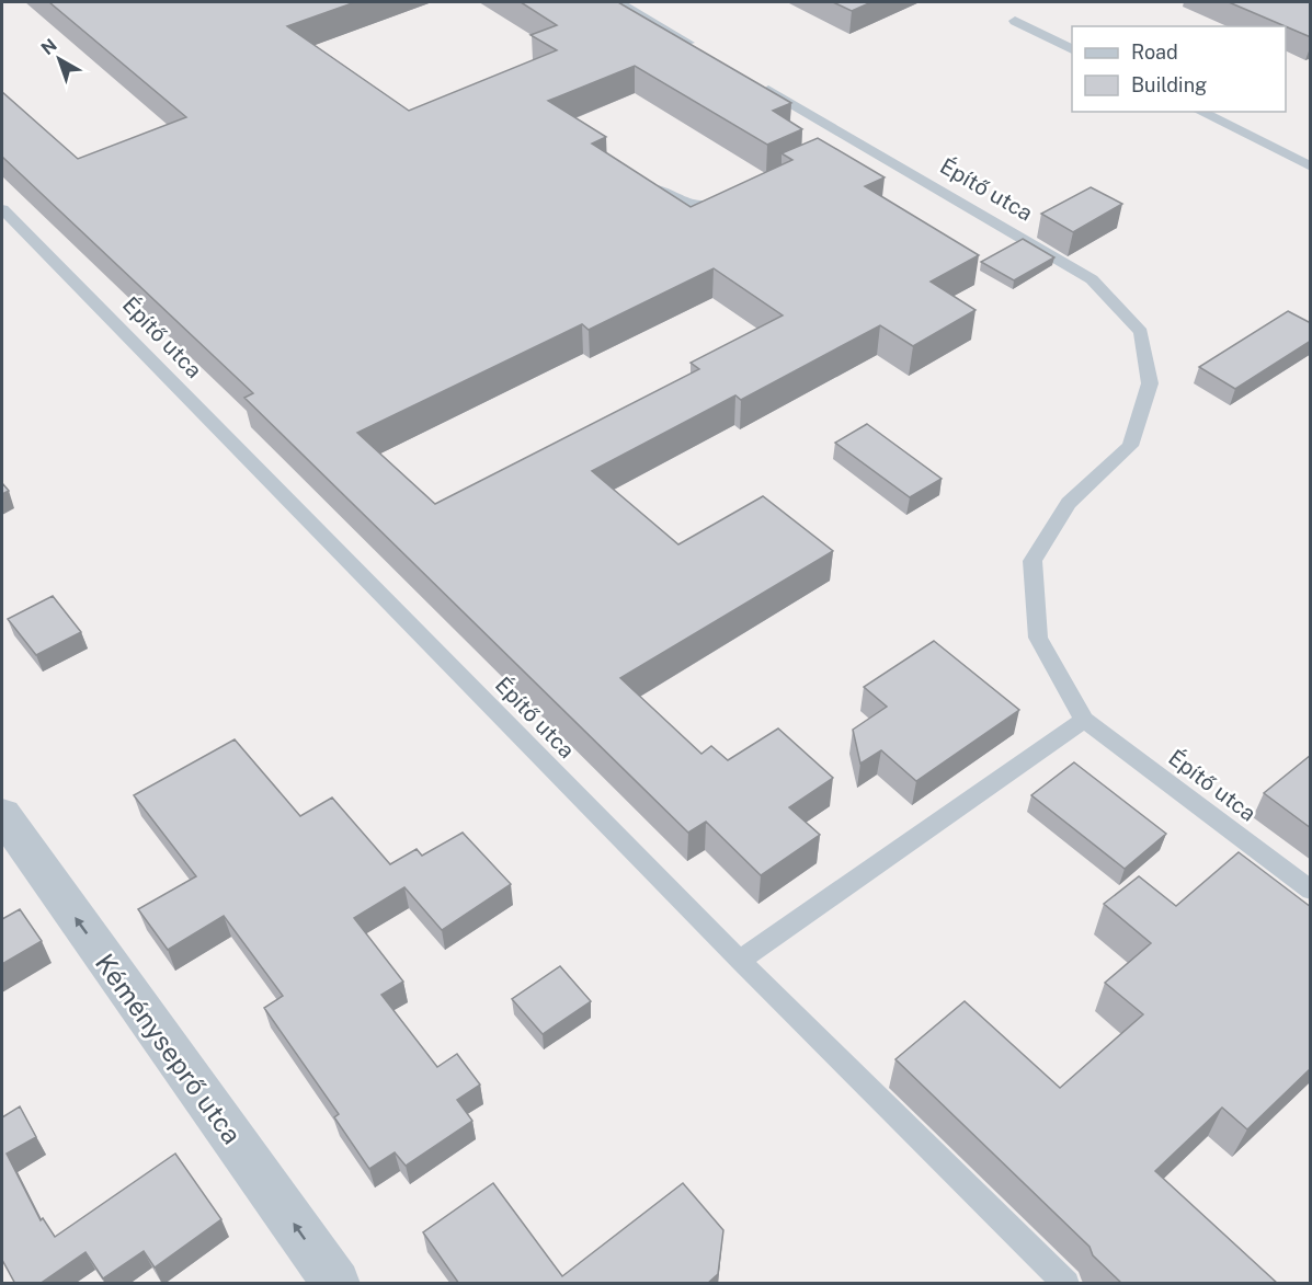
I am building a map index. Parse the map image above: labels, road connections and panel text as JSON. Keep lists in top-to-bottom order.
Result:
{
  "streets": {
    "street": ["Kéményseprő utca"],
    "lane": ["Építő utca"]
  },
  "one_way": ["Kéményseprő utca"],
  "legend": ["Road", "Building"],
  "north": "top left"
}
